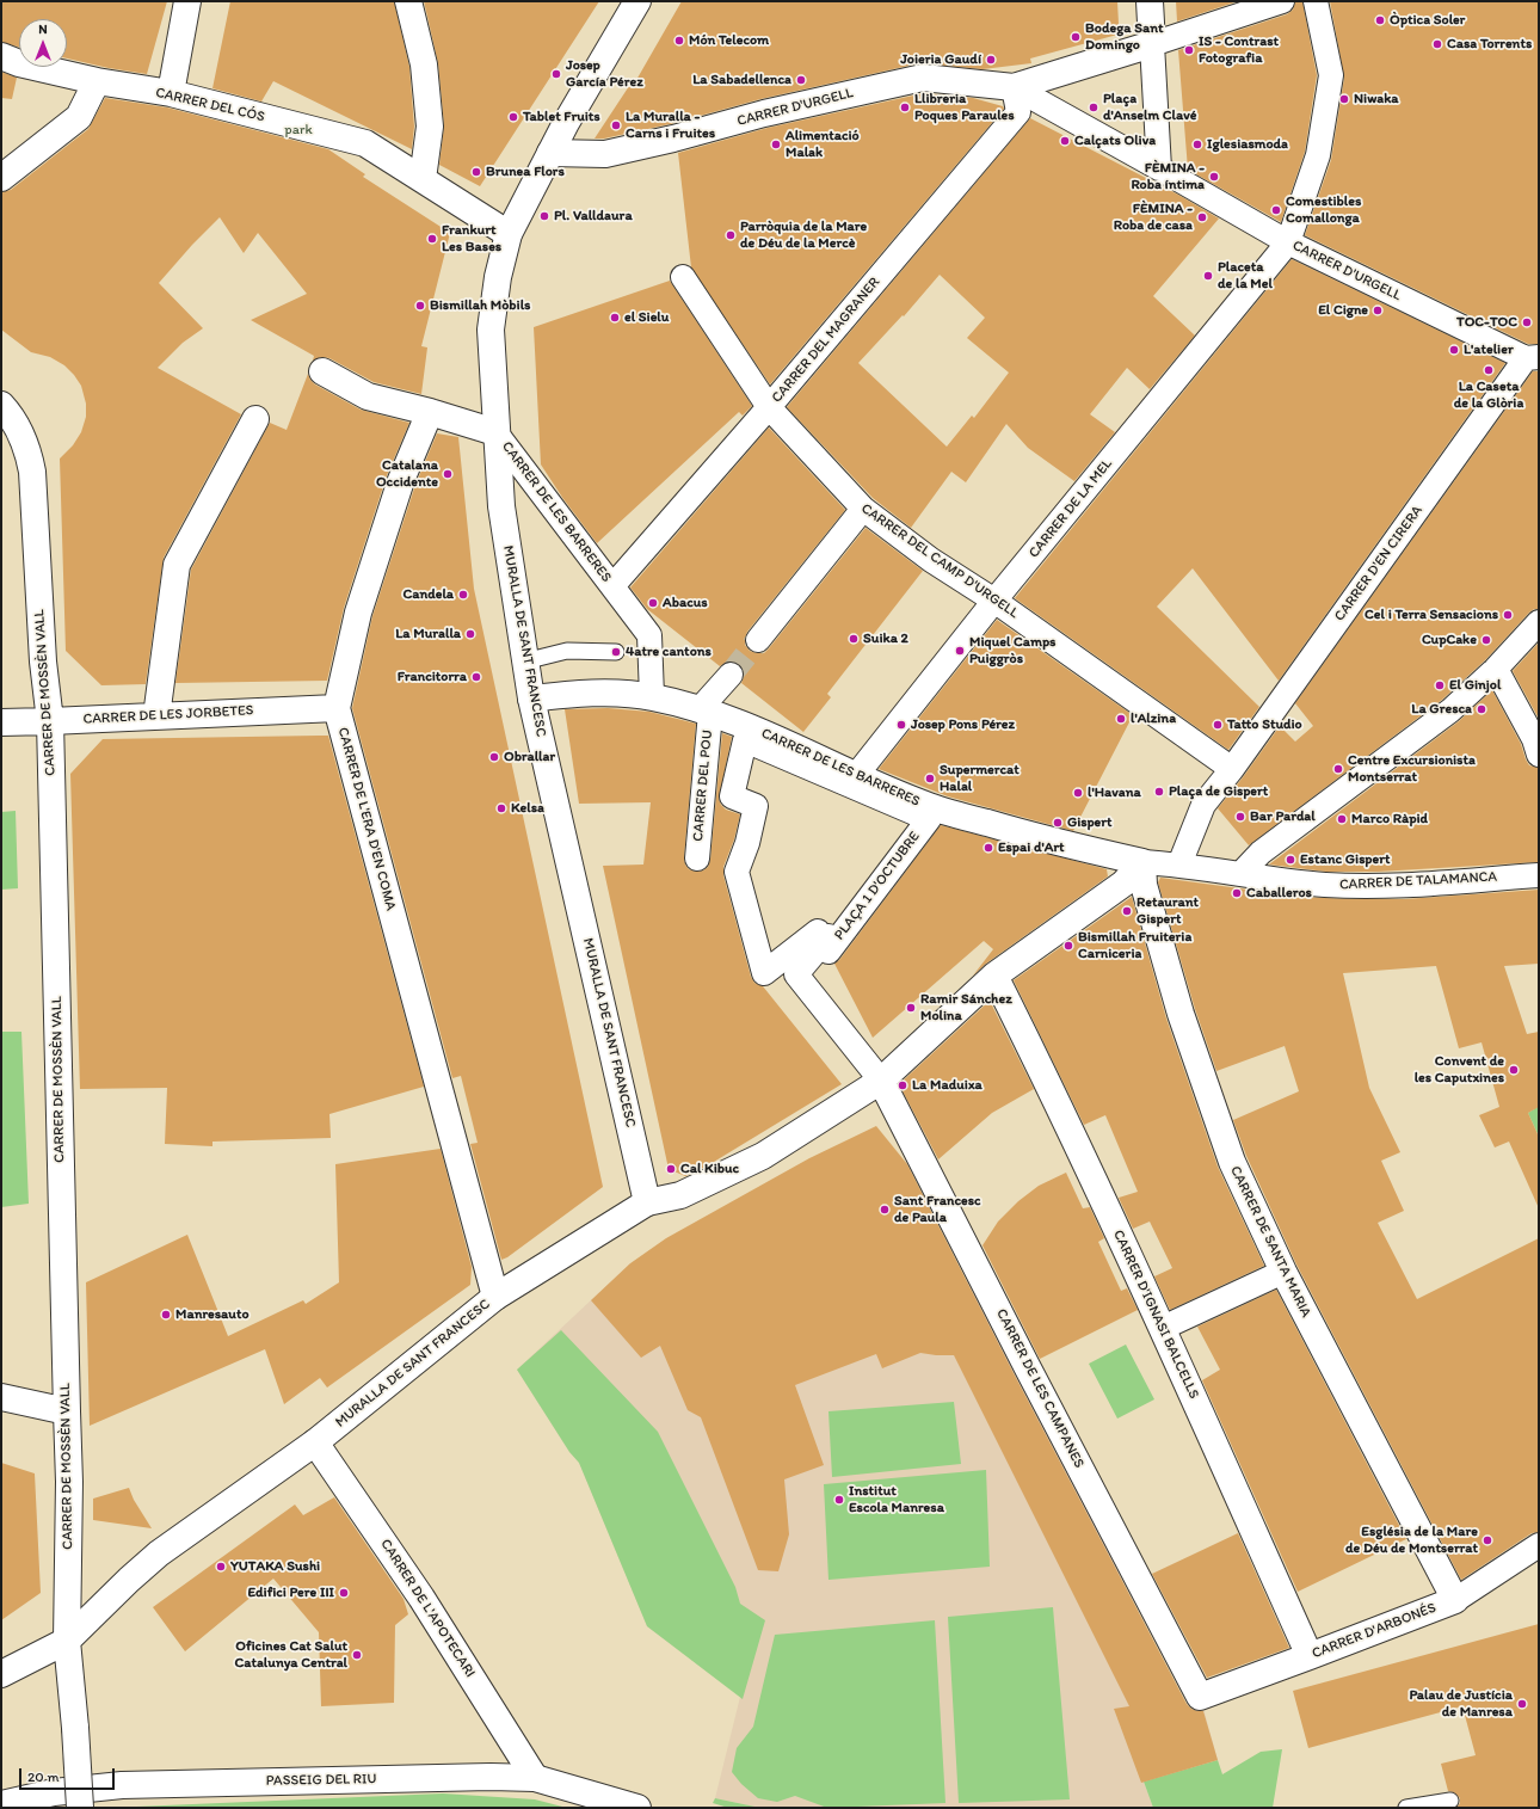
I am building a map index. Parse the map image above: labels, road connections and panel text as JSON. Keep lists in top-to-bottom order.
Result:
{
  "streets": {
    "street": [
      "CARRER DEL CÓS",
      "CARRER D'URGELL",
      "CARRER DEL MAGRANER",
      "CARRER DE LA MEL",
      "CARRER DE LES BARRERES",
      "CARRER DEL CAMP D'URGELL",
      "CARRER D'EN CIRERA",
      "MURALLA DE SANT FRANCESC",
      "CARRER DE MOSSÈN VALL",
      "CARRER DE LES JORBETES",
      "CARRER DEL POU",
      "CARRER DE L'ERA D'EN COMA",
      "CARRER DE TALAMANCA",
      "PLAÇA 1 D'OCTUBRE",
      "CARRER DE SANTA MARIA",
      "CARRER D'IGNASI BALCELLS",
      "CARRER DE LES CAMPANES",
      "CARRER DE L'APOTECARI",
      "CARRER D'ARBONÉS",
      "PASSEIG DEL RIU"
    ]
  },
  "crossings": [
    ["CARRER DEL CÓS", "MURALLA DE SANT FRANCESC"],
    ["CARRER D'URGELL", "CARRER DEL MAGRANER"],
    ["CARRER D'URGELL", "CARRER DE LA MEL"],
    ["CARRER D'URGELL", "CARRER D'EN CIRERA"],
    ["CARRER D'URGELL", "MURALLA DE SANT FRANCESC"],
    ["CARRER DEL MAGRANER", "CARRER DE LES BARRERES"],
    ["CARRER DEL MAGRANER", "CARRER DEL CAMP D'URGELL"],
    ["CARRER DE LA MEL", "CARRER DE LES BARRERES"],
    ["CARRER DE LA MEL", "CARRER DEL CAMP D'URGELL"],
    ["CARRER DE LES BARRERES", "MURALLA DE SANT FRANCESC"],
    ["CARRER DE LES BARRERES", "CARRER DEL POU"],
    ["CARRER DE LES BARRERES", "CARRER DE TALAMANCA"],
    ["CARRER DE LES BARRERES", "PLAÇA 1 D'OCTUBRE"],
    ["CARRER DE LES BARRERES", "CARRER DE SANTA MARIA"],
    ["CARRER DEL CAMP D'URGELL", "CARRER D'EN CIRERA"],
    ["CARRER D'EN CIRERA", "CARRER DE TALAMANCA"],
    ["MURALLA DE SANT FRANCESC", "CARRER DE MOSSÈN VALL"],
    ["MURALLA DE SANT FRANCESC", "CARRER DE L'ERA D'EN COMA"],
    ["MURALLA DE SANT FRANCESC", "CARRER DE L'APOTECARI"],
    ["CARRER DE MOSSÈN VALL", "CARRER DE LES JORBETES"],
    ["CARRER DE LES JORBETES", "CARRER DE L'ERA D'EN COMA"],
    ["CARRER DE TALAMANCA", "CARRER DE SANTA MARIA"],
    ["CARRER DE SANTA MARIA", "CARRER D'ARBONÉS"],
    ["CARRER D'IGNASI BALCELLS", "CARRER D'ARBONÉS"],
    ["CARRER DE LES CAMPANES", "CARRER D'ARBONÉS"],
    ["CARRER DE L'APOTECARI", "PASSEIG DEL RIU"]
  ],
  "parks": ["park"],
  "places": [
    "Òptica Soler",
    "Bodega Sant Domingo",
    "Món Telecom",
    "Casa Torrents",
    "IS - Contrast Fotografia",
    "Joieria Gaudí",
    "Josep García Pérez",
    "La Sabadellenca",
    "Niwaka",
    "Llibreria Poques Paraules",
    "Plaça d'Anselm Clavé",
    "Tablet Fruits",
    "La Muralla - Carns i Fruites",
    "Calçats Oliva",
    "Alimentació Malak",
    "Iglesiasmoda",
    "Brunea Flors",
    "FÈMINA - Roba íntima",
    "Comestibles Comallonga",
    "Pl. Valldaura",
    "FÈMINA - Roba de casa",
    "Parròquia de la Mare de Déu de la Mercè",
    "Frankurt Les Bases",
    "Placeta de la Mel",
    "Bismillah Mòbils",
    "El Cigne",
    "el Sielu",
    "TOC-TOC",
    "L'atelier",
    "La Caseta de la Glòria",
    "Catalana Occidente",
    "Candela",
    "Abacus",
    "Cel i Terra Sensacions",
    "La Muralla",
    "Suika 2",
    "CupCake",
    "Miquel Camps Puiggròs",
    "4atre cantons",
    "Francitorra",
    "El Ginjol",
    "La Gresca",
    "l'Alzina",
    "Josep Pons Pérez",
    "Tatto Studio",
    "Obrallar",
    "Centre Excursionista Montserrat",
    "Supermercat Halal",
    "Plaça de Gispert",
    "l'Havana",
    "Kelsa",
    "Bar Pardal",
    "Marco Ràpid",
    "Gispert",
    "Espai d'Art",
    "Estanc Gispert",
    "Caballeros",
    "Retaurant Gispert",
    "Bismillah Fruiteria Carniceria",
    "Ramir Sánchez Molina",
    "Convent de les Caputxines",
    "La Maduixa",
    "Cal Kibuc",
    "Sant Francesc de Paula",
    "Manresauto",
    "Institut Escola Manresa",
    "Església de la Mare de Déu de Montserrat",
    "YUTAKA Sushi",
    "Edifici Pere III",
    "Oficines Cat Salut Catalunya Central",
    "Palau de Justícia de Manresa"
  ],
  "scale_bar": "20 m",
  "north": "top"
}
